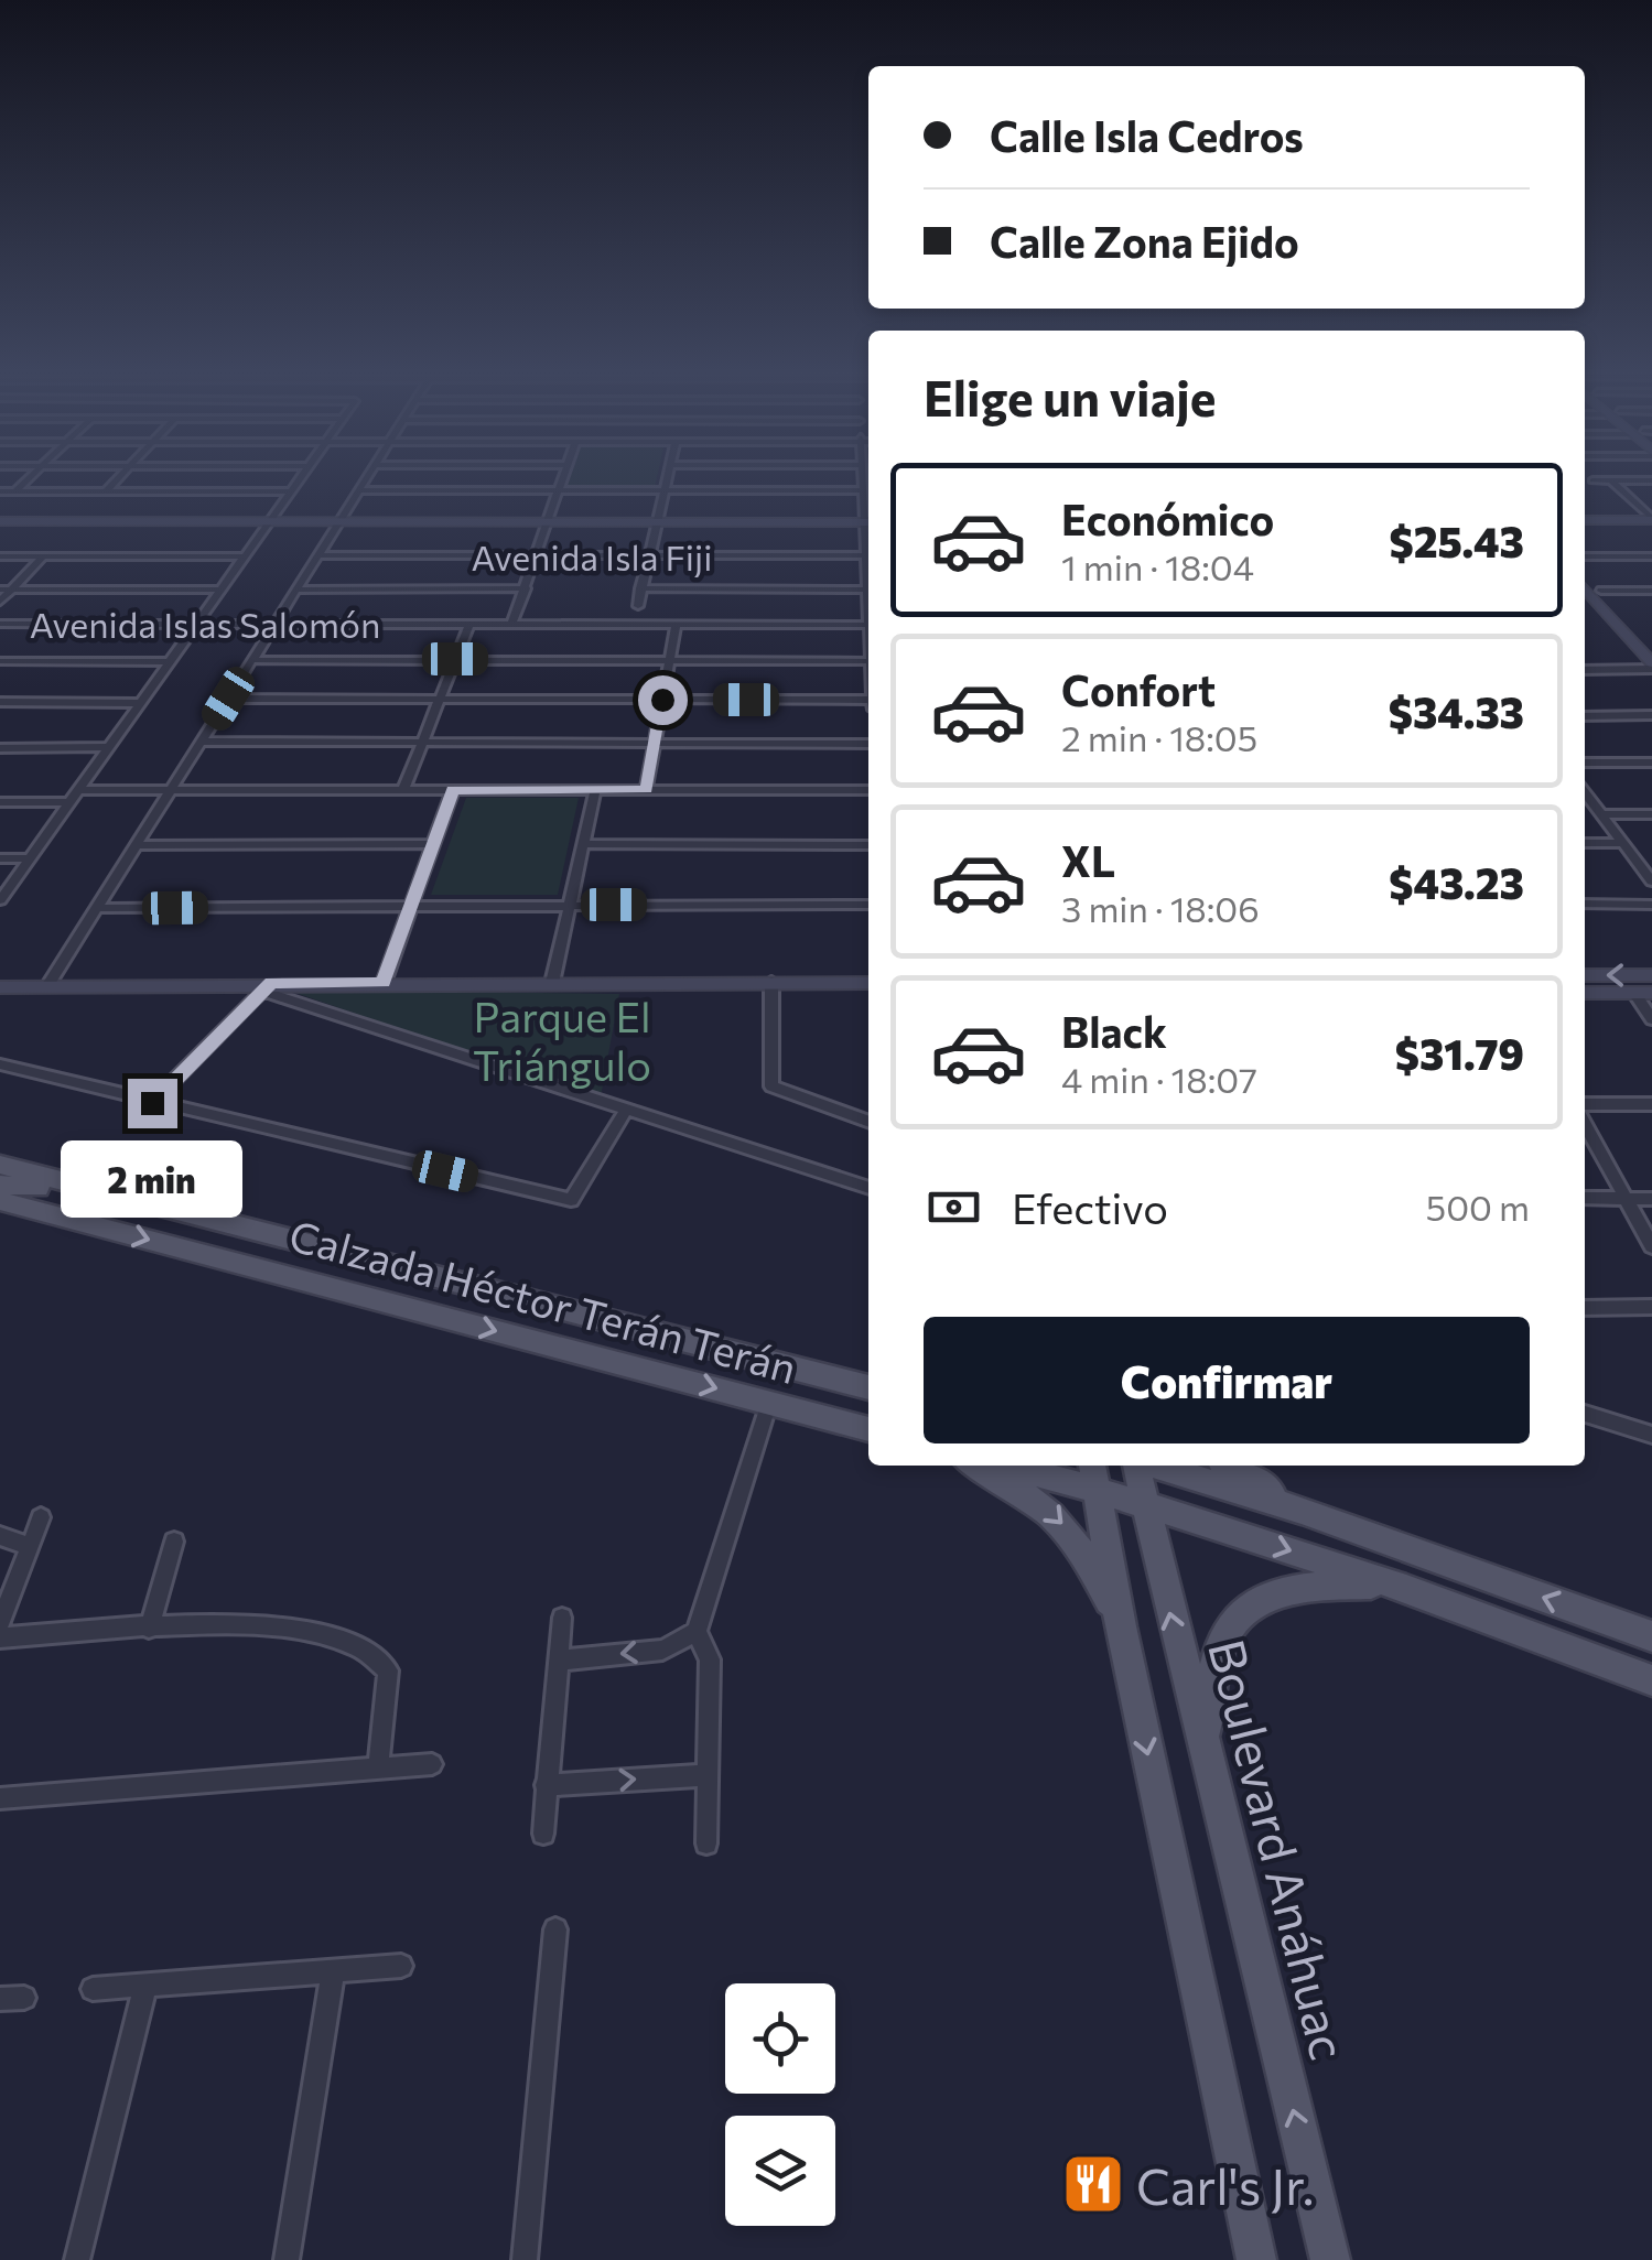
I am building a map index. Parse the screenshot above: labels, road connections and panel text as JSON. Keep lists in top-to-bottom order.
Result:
{
  "streets": {
    "main road": ["Calzada Héctor Terán Terán", "Boulevard Anáhuac"],
    "street": ["Avenida Isla Fiji", "Avenida Islas Salomón"]
  },
  "parks": ["Parque El Triángulo"],
  "places": {
    "restaurant": ["Carl's Jr."]
  },
  "page": {
    "banner": ["Calle Isla Cedros", "Calle Zona Ejido"],
    "heading": "Elige un viaje",
    "list": [
      {
        "name": "Económico",
        "note": "1 min · 18:04",
        "value": "$25.43"
      },
      {
        "name": "Confort",
        "note": "2 min · 18:05",
        "value": "$34.33"
      },
      {
        "name": "XL",
        "note": "3 min · 18:06",
        "value": "$43.23"
      },
      {
        "name": "Black",
        "note": "4 min · 18:07",
        "value": "$31.79"
      }
    ],
    "bubble": "2 min",
    "pay": ["Efectivo", "500 m"],
    "buttons": "Confirmar"
  }
}
